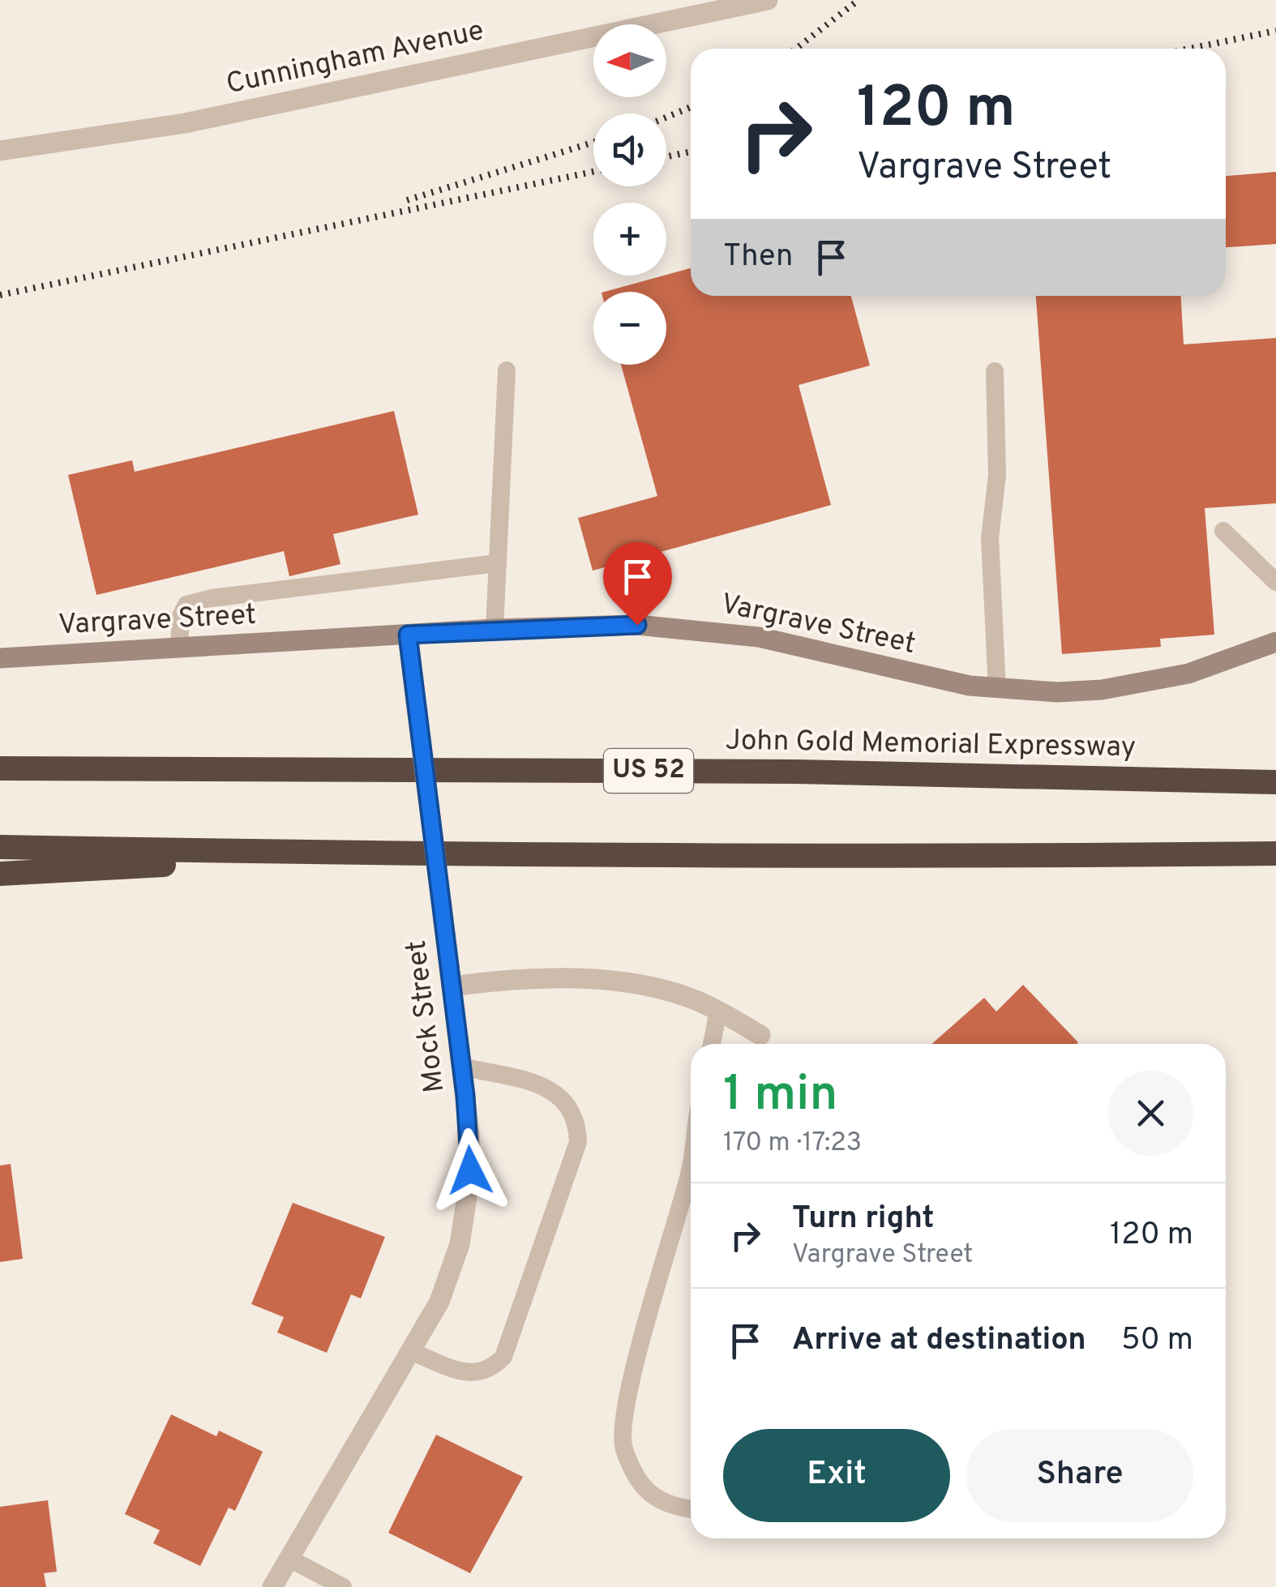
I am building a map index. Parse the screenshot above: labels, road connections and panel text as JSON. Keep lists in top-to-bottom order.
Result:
{
  "streets": {
    "highway": ["John Gold Memorial Expressway", "US 52"],
    "street": ["Cunningham Avenue", "Vargrave Street", "Mock Street"]
  },
  "crossings": [
    ["Vargrave Street", "Mock Street"]
  ],
  "north": "left",
  "page": {
    "map_buttons": ["+", "−"],
    "turn": ["120 m", "Vargrave Street"],
    "then": "Then",
    "heading": ["1 min", "170 m · 17:23"],
    "list": [
      {
        "name": "Turn right",
        "note": "Vargrave Street",
        "value": "120 m"
      },
      {
        "name": "Arrive at destination",
        "value": "50 m"
      }
    ],
    "buttons": ["Exit", "Share"]
  }
}
